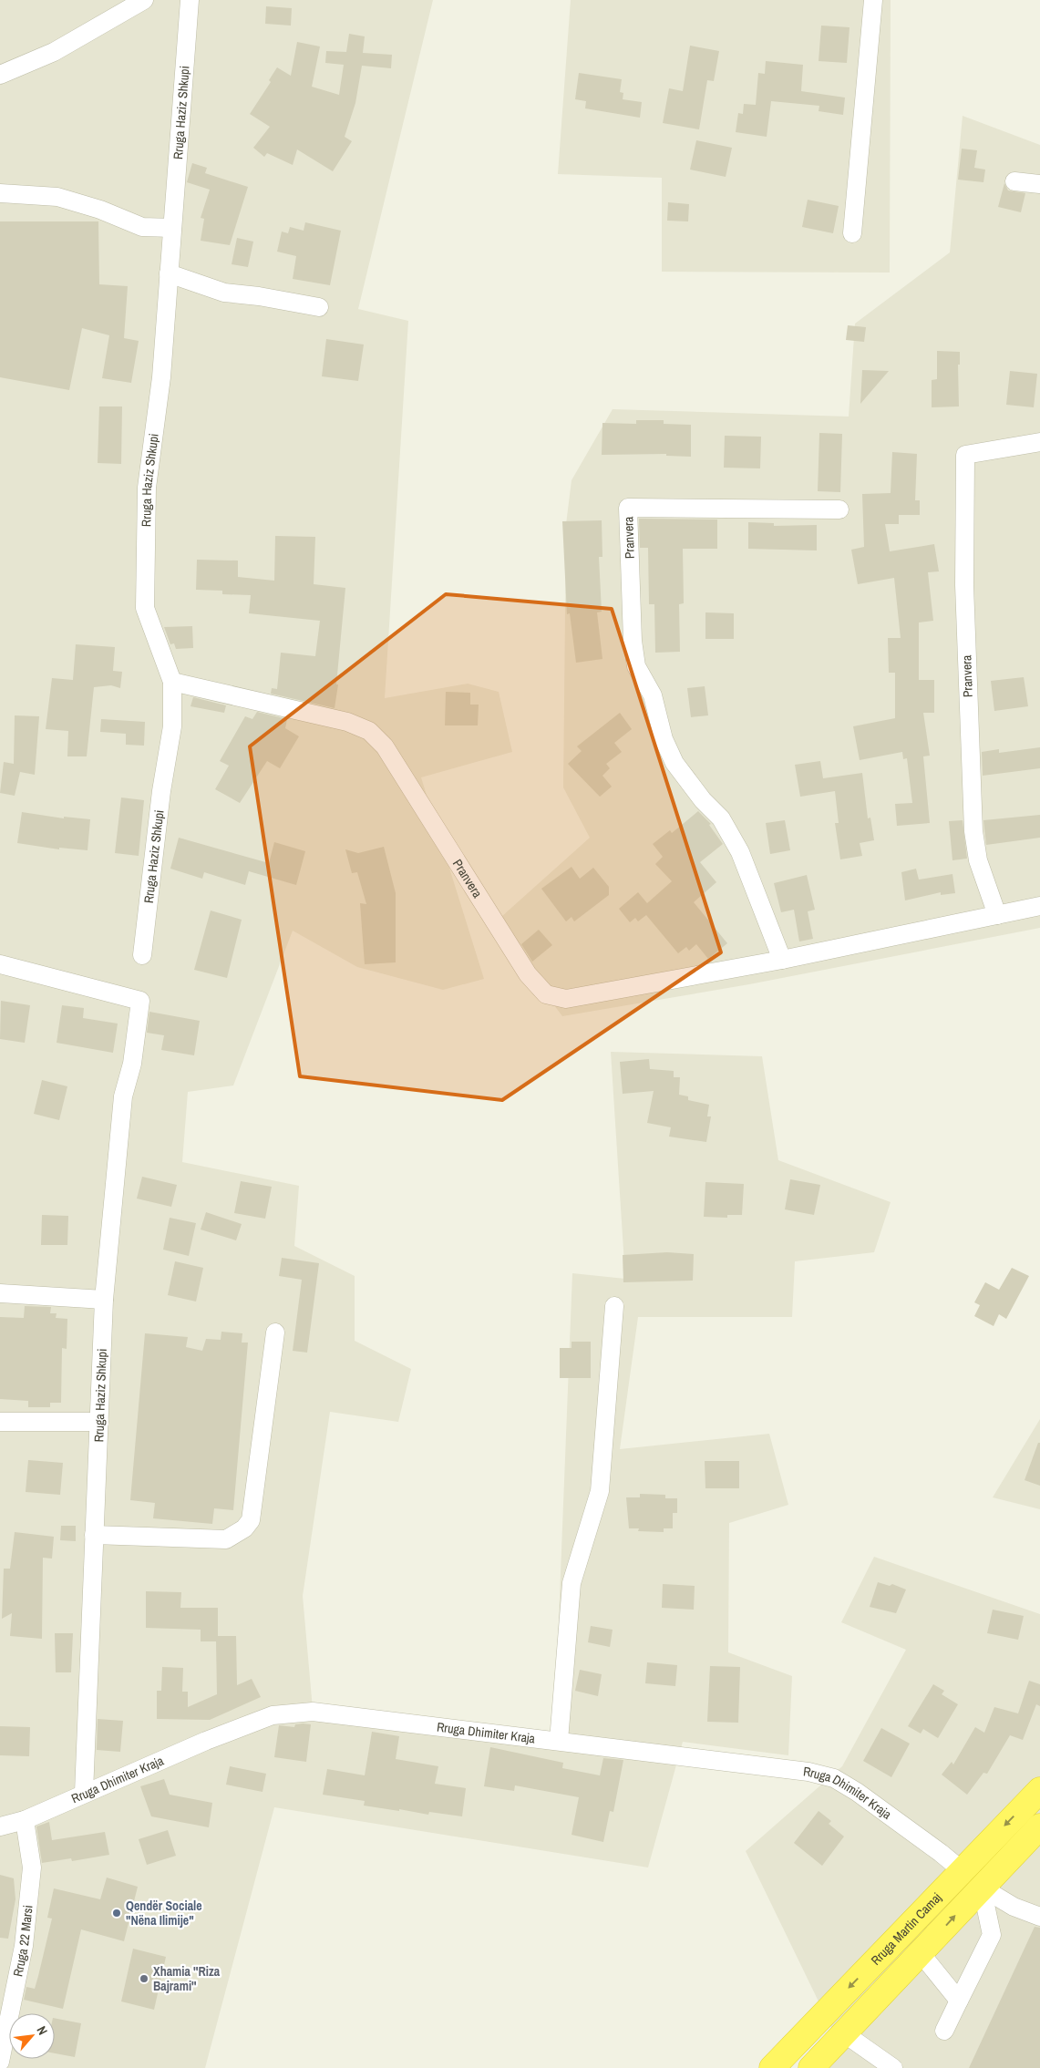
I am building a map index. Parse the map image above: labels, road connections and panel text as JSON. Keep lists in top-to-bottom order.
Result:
{
  "streets": {
    "highway": ["Rruga Martin Camaj"],
    "street": [
      "Rruga Haziz Shkupi",
      "Pranvera",
      "Rruga Dhimiter Kraja",
      "Rruga 22 Marsi"
    ]
  },
  "crossings": [
    ["Rruga Haziz Shkupi", "Pranvera"],
    ["Rruga Haziz Shkupi", "Rruga Dhimiter Kraja"],
    ["Rruga Dhimiter Kraja", "Rruga Martin Camaj"],
    ["Rruga Dhimiter Kraja", "Rruga 22 Marsi"]
  ],
  "places": ["Qendër Sociale \"Nëna Ilimije\"", "Xhamia ''Riza Bajrami''"],
  "north": "top right"
}
